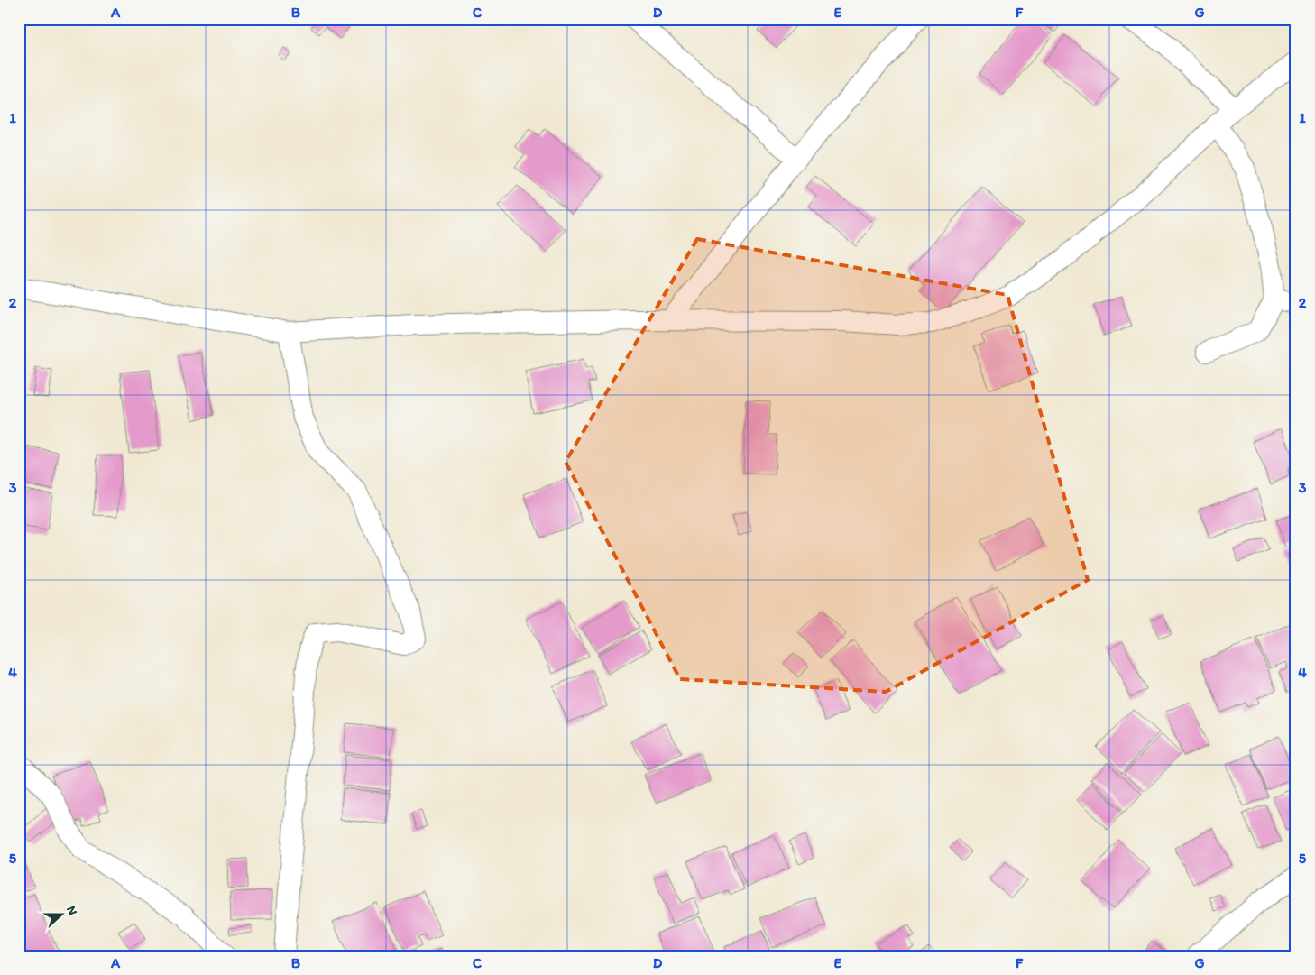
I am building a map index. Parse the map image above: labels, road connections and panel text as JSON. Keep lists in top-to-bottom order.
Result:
{
  "north": "right",
  "grid": {
    "columns": [
      "A",
      "B",
      "C",
      "D",
      "E",
      "F",
      "G"
    ],
    "rows": [
      "1",
      "2",
      "3",
      "4",
      "5"
    ]
  }
}
